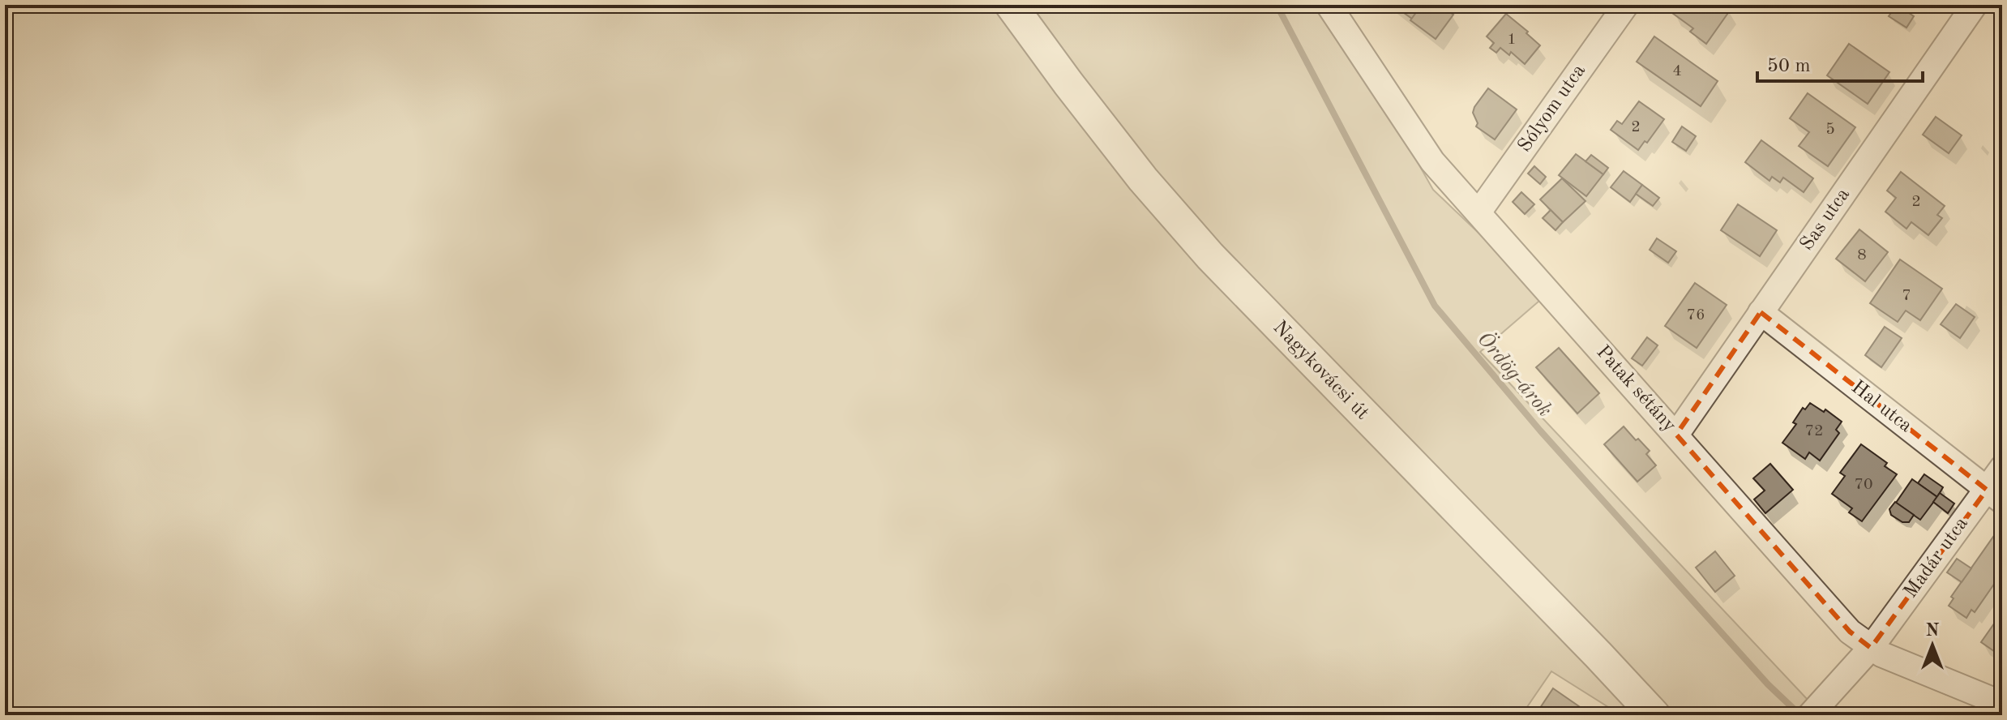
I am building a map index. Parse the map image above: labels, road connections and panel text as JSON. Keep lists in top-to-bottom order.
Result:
{
  "streets": {
    "street": [
      "Sólyom utca",
      "Sas utca",
      "Nagykovácsi út",
      "Patak sétány",
      "Hal utca",
      "Madár utca"
    ]
  },
  "crossings": [
    ["Sólyom utca", "Patak sétány"],
    ["Sas utca", "Patak sétány"],
    ["Sas utca", "Hal utca"],
    ["Patak sétány", "Madár utca"],
    ["Hal utca", "Madár utca"]
  ],
  "water": ["Ördög-árok"],
  "house_numbers": [
    "1",
    "4",
    "2",
    "5",
    "2",
    "8",
    "7",
    "76",
    "72",
    "70"
  ],
  "scale_bar": "50 m",
  "north": "top"
}
